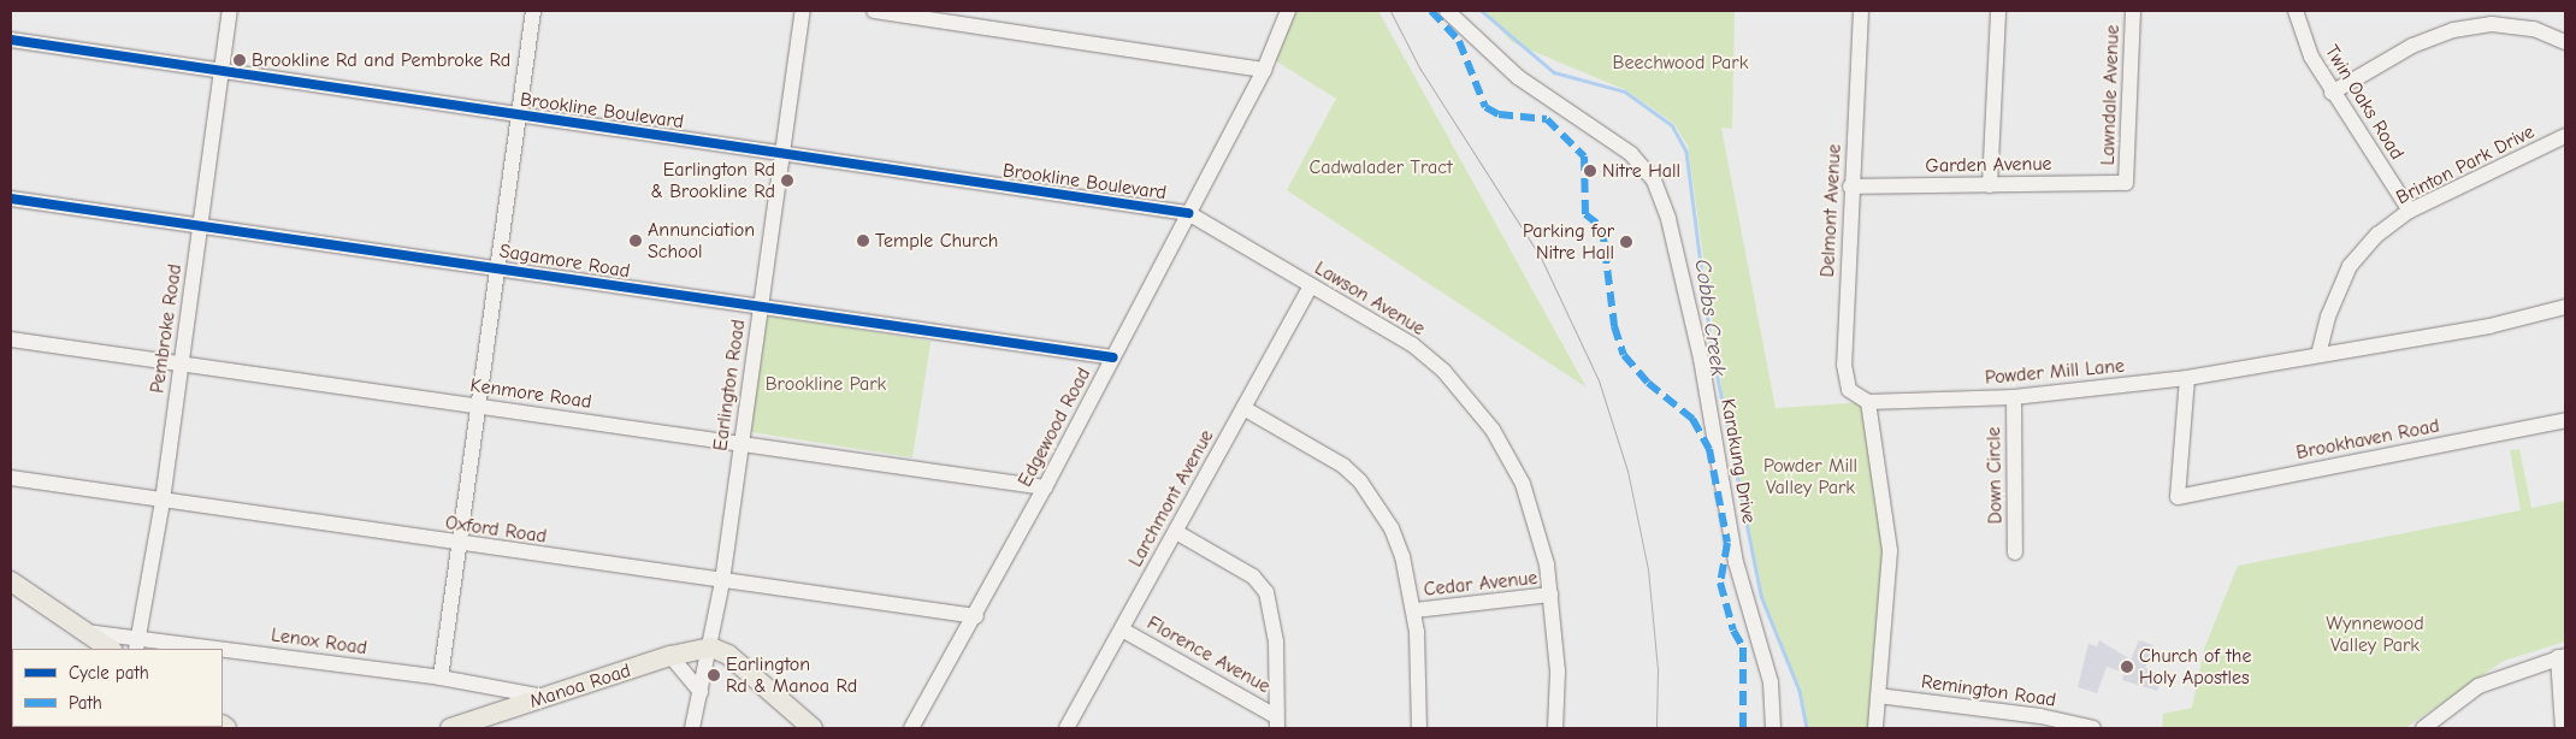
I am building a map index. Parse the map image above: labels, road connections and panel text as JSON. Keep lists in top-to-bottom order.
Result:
{
  "streets": {
    "main road": ["Manoa Road"],
    "street": [
      "Lawndale Avenue",
      "Twin Oaks Road",
      "Brookline Boulevard",
      "Garden Avenue",
      "Brinton Park Drive",
      "Delmont Avenue",
      "Sagamore Road",
      "Lawson Avenue",
      "Pembroke Road",
      "Powder Mill Lane",
      "Earlington Road",
      "Kenmore Road",
      "Edgewood Road",
      "Brookhaven Road",
      "Karakung Drive",
      "Down Circle",
      "Larchmont Avenue",
      "Oxford Road",
      "Cedar Avenue",
      "Lenox Road",
      "Florence Avenue",
      "Remington Road"
    ]
  },
  "crossings": [
    ["Lawndale Avenue", "Garden Avenue"],
    ["Twin Oaks Road", "Brinton Park Drive"],
    ["Brookline Boulevard", "Lawson Avenue"],
    ["Brookline Boulevard", "Pembroke Road"],
    ["Brookline Boulevard", "Earlington Road"],
    ["Brookline Boulevard", "Edgewood Road"],
    ["Garden Avenue", "Delmont Avenue"],
    ["Brinton Park Drive", "Powder Mill Lane"],
    ["Delmont Avenue", "Powder Mill Lane"],
    ["Sagamore Road", "Pembroke Road"],
    ["Sagamore Road", "Earlington Road"],
    ["Sagamore Road", "Edgewood Road"],
    ["Lawson Avenue", "Edgewood Road"],
    ["Lawson Avenue", "Larchmont Avenue"],
    ["Lawson Avenue", "Cedar Avenue"],
    ["Pembroke Road", "Kenmore Road"],
    ["Pembroke Road", "Oxford Road"],
    ["Pembroke Road", "Lenox Road"],
    ["Powder Mill Lane", "Brookhaven Road"],
    ["Powder Mill Lane", "Down Circle"],
    ["Earlington Road", "Kenmore Road"],
    ["Earlington Road", "Oxford Road"],
    ["Earlington Road", "Manoa Road"],
    ["Kenmore Road", "Edgewood Road"],
    ["Edgewood Road", "Oxford Road"],
    ["Larchmont Avenue", "Florence Avenue"],
    ["Lenox Road", "Manoa Road"]
  ],
  "water": ["Cobbs Creek"],
  "parks": [
    "Beechwood Park",
    "Cadwalader Tract",
    "Brookline Park",
    "Powder Mill Valley Park",
    "Wynnewood Valley Park"
  ],
  "places": [
    "Brookline Rd and Pembroke Rd",
    "Nitre Hall",
    "Earlington Rd & Brookline Rd",
    "Annunciation School",
    "Temple Church",
    "Parking for Nitre Hall",
    "Church of the Holy Apostles",
    "Earlington Rd & Manoa Rd"
  ],
  "legend": ["Cycle path", "Path"]
}
